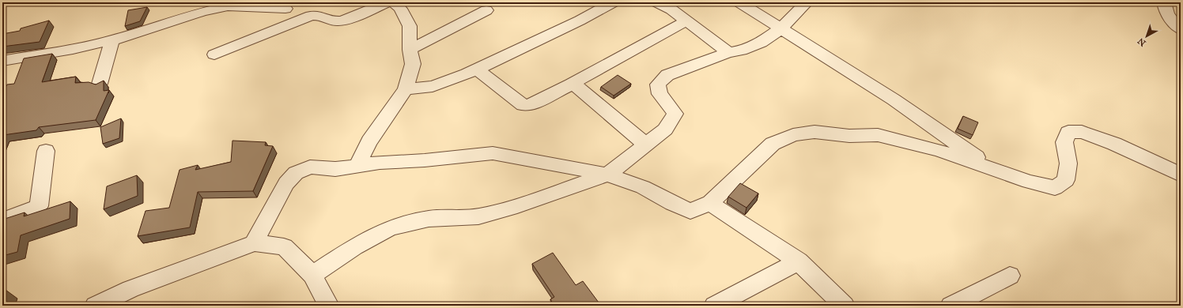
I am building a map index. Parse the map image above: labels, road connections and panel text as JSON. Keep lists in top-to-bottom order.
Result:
{
  "north": "bottom left"
}
